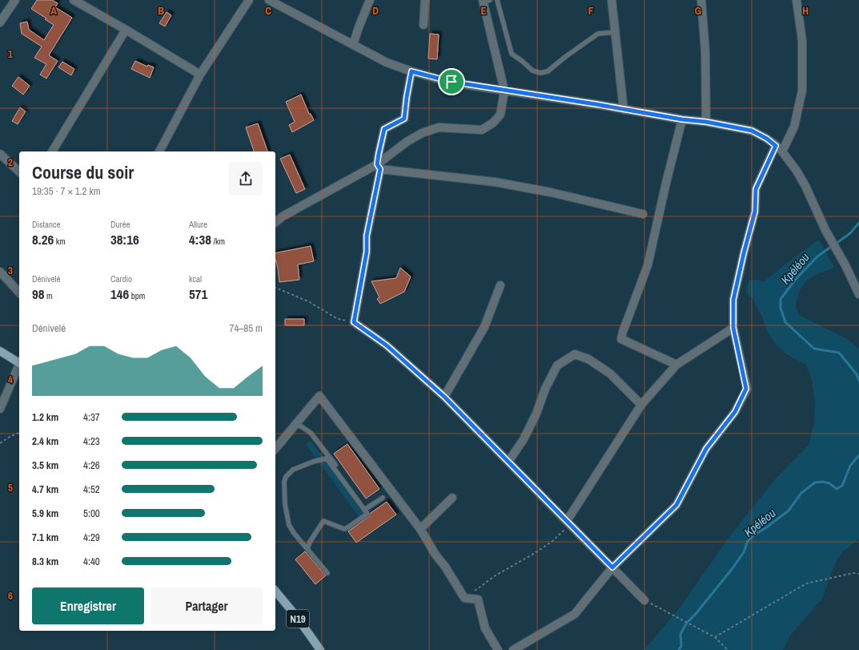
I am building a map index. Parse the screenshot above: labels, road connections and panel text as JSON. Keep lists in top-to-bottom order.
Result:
{
  "streets": {
    "main road": ["N19"]
  },
  "water": ["Kpéléou"],
  "page": {
    "heading": ["Course du soir", "19:35 · 7 × 1.2 km"],
    "stats": [
      ["Distance", "8.26 km"],
      ["Durée", "38:16"],
      ["Allure", "4:38 /km"],
      ["Dénivelé", "98 m"],
      ["Cardio", "146 bpm"],
      ["kcal", "571"]
    ],
    "chart": ["Dénivelé", "74–85 m"],
    "list": [
      {
        "name": "1.2 km",
        "note": "4:37"
      },
      {
        "name": "2.4 km",
        "note": "4:23"
      },
      {
        "name": "3.5 km",
        "note": "4:26"
      },
      {
        "name": "4.7 km",
        "note": "4:52"
      },
      {
        "name": "5.9 km",
        "note": "5:00"
      },
      {
        "name": "7.1 km",
        "note": "4:29"
      },
      {
        "name": "8.3 km",
        "note": "4:40"
      }
    ],
    "buttons": ["Enregistrer", "Partager"]
  },
  "grid": {
    "columns": [
      "A",
      "B",
      "C",
      "D",
      "E",
      "F",
      "G",
      "H"
    ],
    "rows": [
      "1",
      "2",
      "3",
      "4",
      "5",
      "6"
    ]
  }
}
